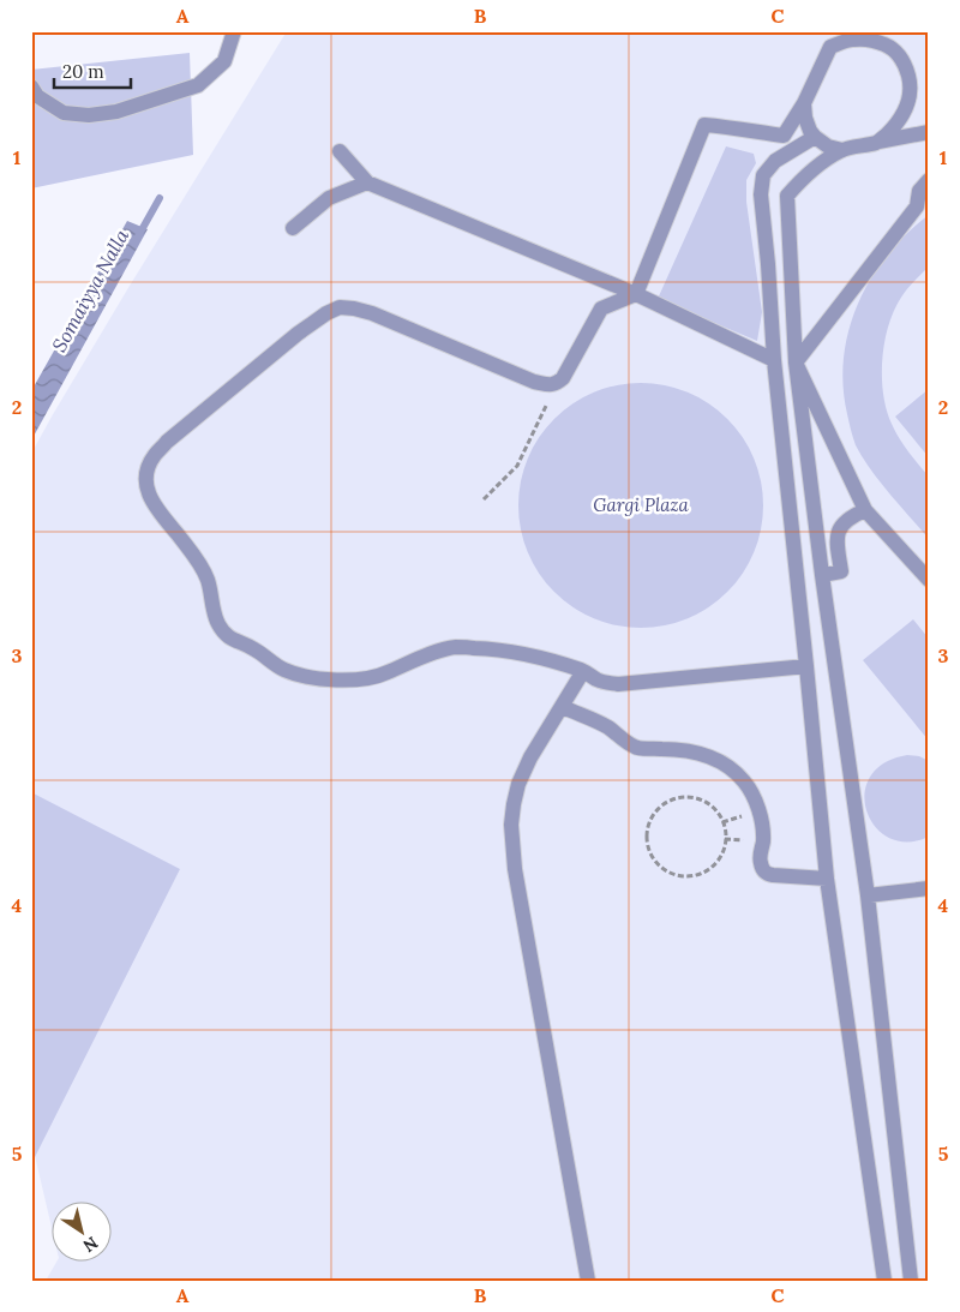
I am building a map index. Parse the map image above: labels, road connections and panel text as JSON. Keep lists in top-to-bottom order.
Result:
{
  "water": ["Somaiyya Nalla"],
  "parks": ["Gargi Plaza"],
  "scale_bar": "20 m",
  "north": "bottom right",
  "grid": {
    "columns": ["A", "B", "C"],
    "rows": [
      "1",
      "2",
      "3",
      "4",
      "5"
    ]
  }
}
